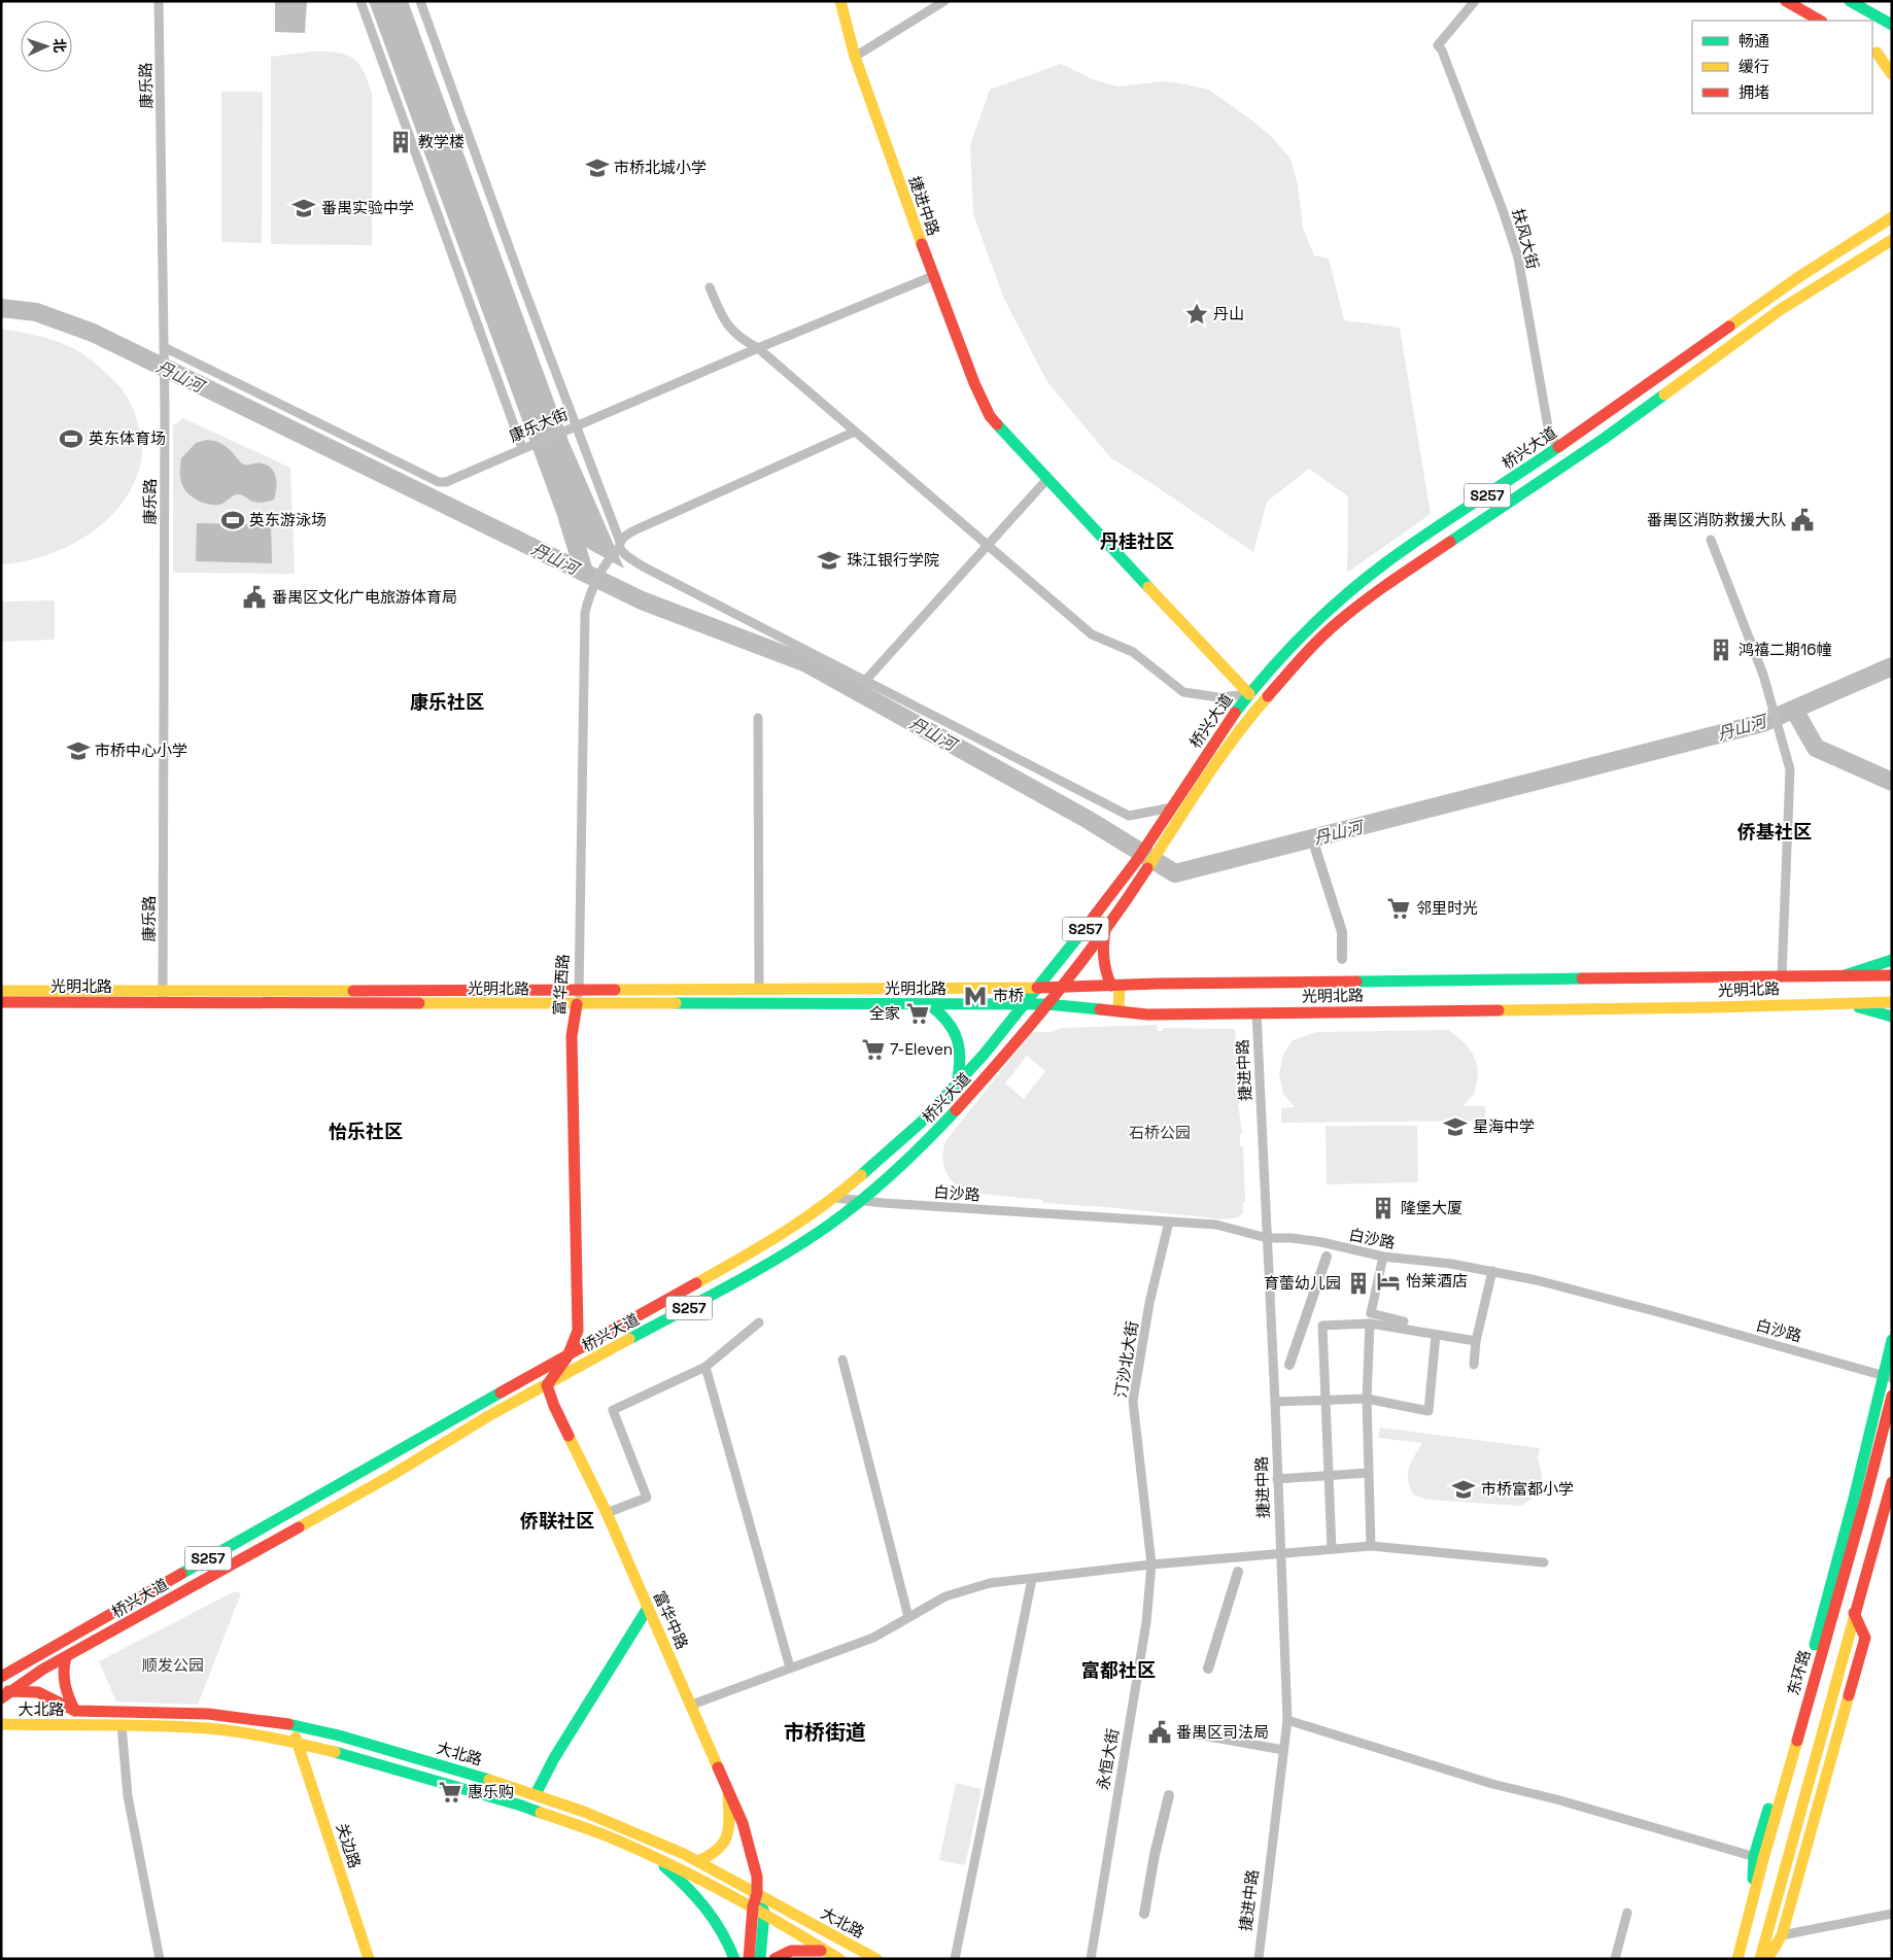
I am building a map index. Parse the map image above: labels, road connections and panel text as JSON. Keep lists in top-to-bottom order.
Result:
{
  "streets": {
    "main road": [
      "捷进中路",
      "桥兴大道",
      "S257",
      "富华西路",
      "光明北路",
      "富华中路",
      "东环路",
      "大北路",
      "关边路"
    ],
    "street": [
      "康乐路",
      "扶风大街",
      "康乐大街",
      "白沙路",
      "汀沙北大街",
      "永恒大街"
    ]
  },
  "crossings": [
    ["康乐路", "康乐大街"],
    ["康乐路", "光明北路"],
    ["捷进中路", "康乐大街"],
    ["捷进中路", "桥兴大道"],
    ["捷进中路", "光明北路"],
    ["捷进中路", "白沙路"],
    ["扶风大街", "桥兴大道"],
    ["桥兴大道", "富华西路"],
    ["桥兴大道", "光明北路"],
    ["桥兴大道", "白沙路"],
    ["桥兴大道", "富华中路"],
    ["桥兴大道", "大北路"],
    ["富华西路", "光明北路"],
    ["白沙路", "汀沙北大街"],
    ["汀沙北大街", "永恒大街"],
    ["富华中路", "大北路"],
    ["大北路", "关边路"]
  ],
  "districts": [
    "丹桂社区",
    "康乐社区",
    "侨基社区",
    "怡乐社区",
    "侨联社区",
    "富都社区",
    "市桥街道"
  ],
  "water": ["丹山河"],
  "parks": ["石桥公园", "顺发公园"],
  "places": {
    "building": [
      "教学楼",
      "鸿禧二期16幢",
      "隆堡大厦",
      "育蕾幼儿园"
    ],
    "school or university": [
      "市桥北城小学",
      "番禺实验中学",
      "珠江银行学院",
      "市桥中心小学",
      "星海中学",
      "市桥富都小学"
    ],
    "place": ["丹山"],
    "sports": ["英东体育场", "英东游泳场"],
    "public building": ["番禺区消防救援大队", "番禺区文化广电旅游体育局", "番禺区司法局"],
    "supermarket": [
      "邻里时光",
      "全家",
      "7-Eleven",
      "惠乐购"
    ],
    "metro station": ["市桥"],
    "hotel": ["怡莱酒店"]
  },
  "legend": ["畅通", "缓行", "拥堵"],
  "north": "right"
}
